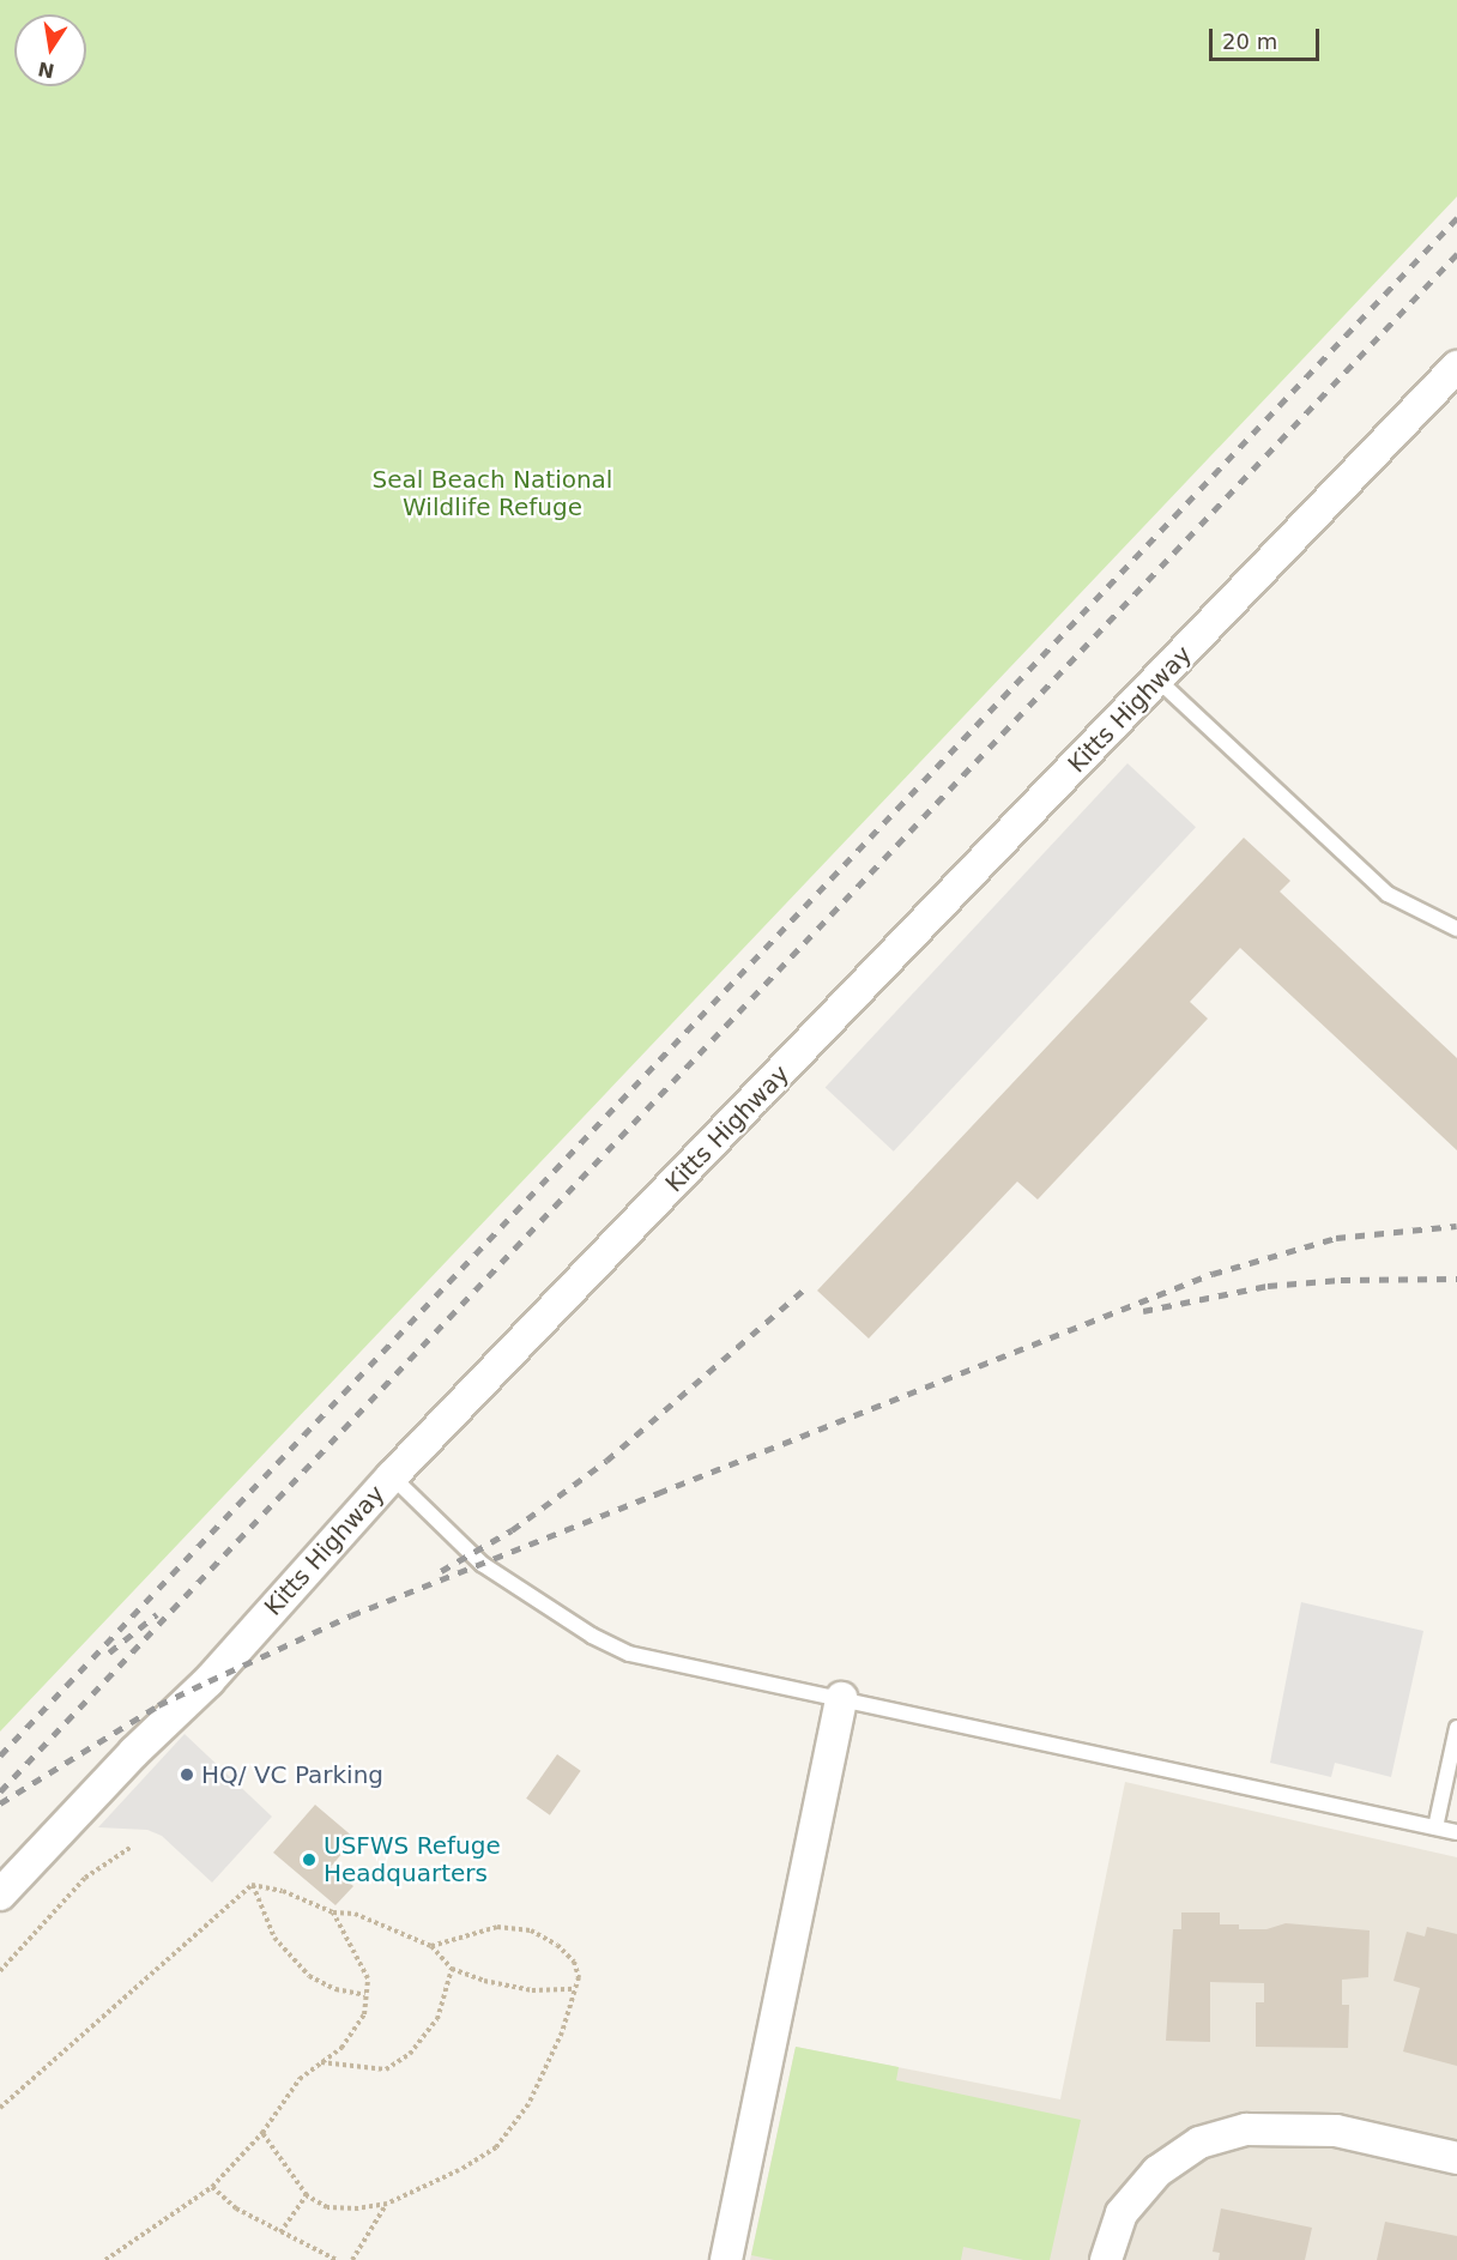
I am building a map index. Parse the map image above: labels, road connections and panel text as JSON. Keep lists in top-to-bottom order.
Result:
{
  "streets": {
    "street": ["Kitts Highway"]
  },
  "parks": ["Seal Beach National Wildlife Refuge"],
  "places": ["HQ/ VC Parking", "USFWS Refuge Headquarters"],
  "scale_bar": "20 m",
  "north": "bottom"
}
